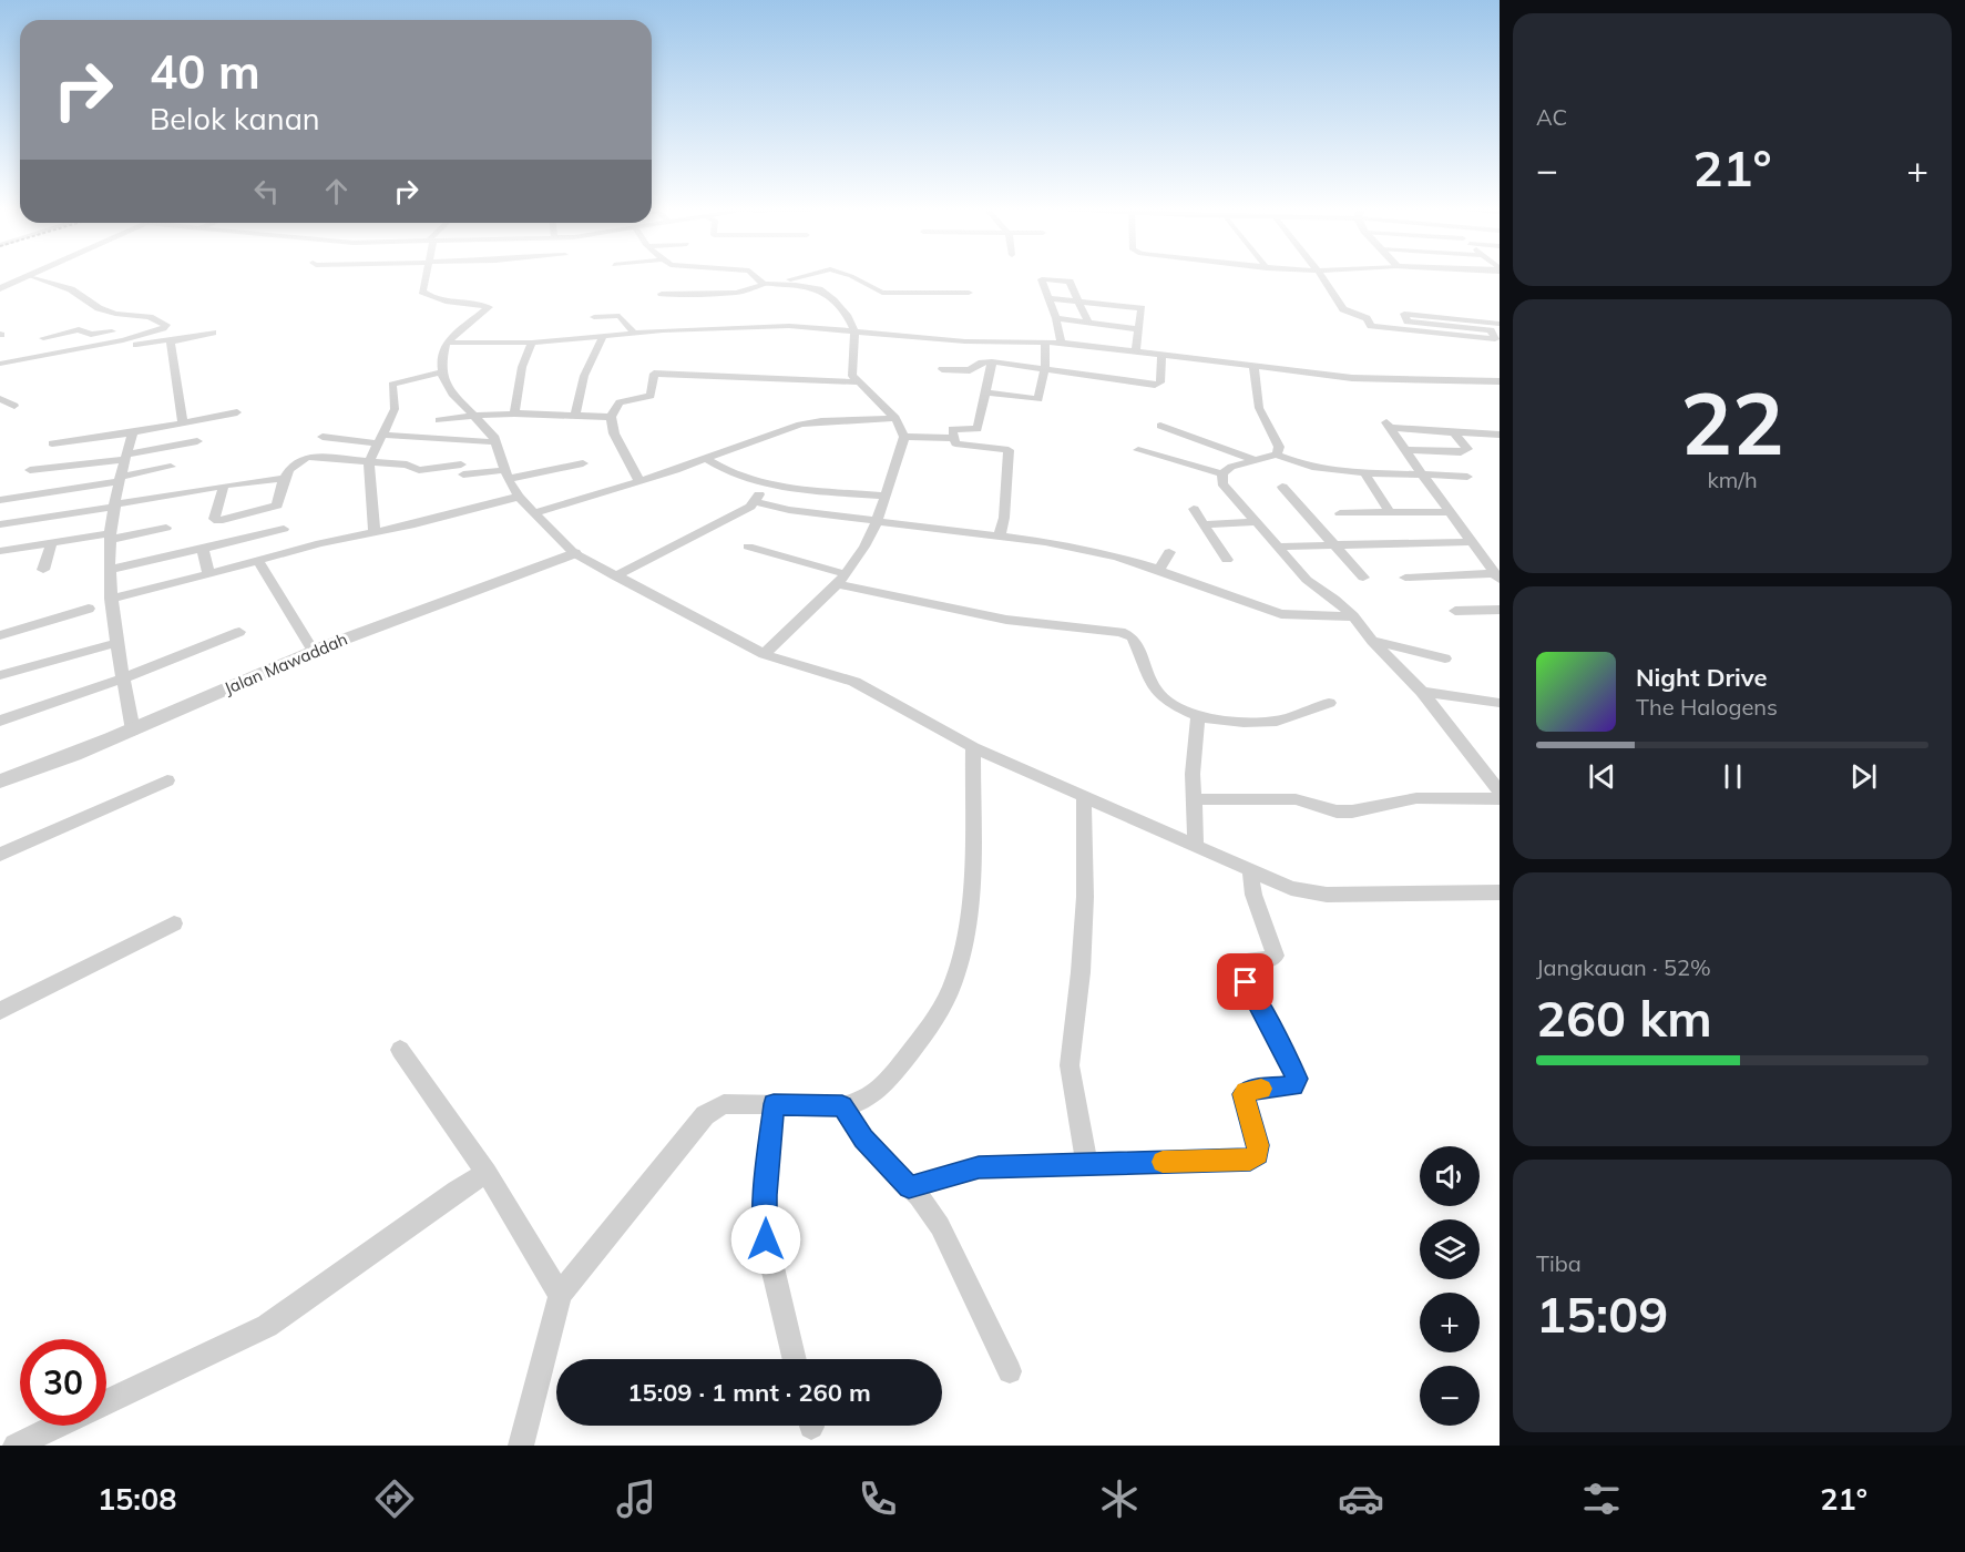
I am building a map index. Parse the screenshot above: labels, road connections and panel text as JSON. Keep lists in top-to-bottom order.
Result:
{
  "streets": {
    "street": ["Jalan Mawaddah"]
  },
  "page": {
    "tile": [
      "AC",
      ["22", "km/h"],
      ["Jangkauan · 52%", "260 km"],
      ["Tiba", "15:09"]
    ],
    "turn": ["40 m", "Belok kanan"],
    "heat": ["−", "21°", "+"],
    "song": ["Night Drive", "The Halogens"],
    "map_buttons": ["+", "−"],
    "limit": "30",
    "trip": "15:09 · 1 mnt · 260 m",
    "tabs": ["15:08", "21°"]
  }
}
